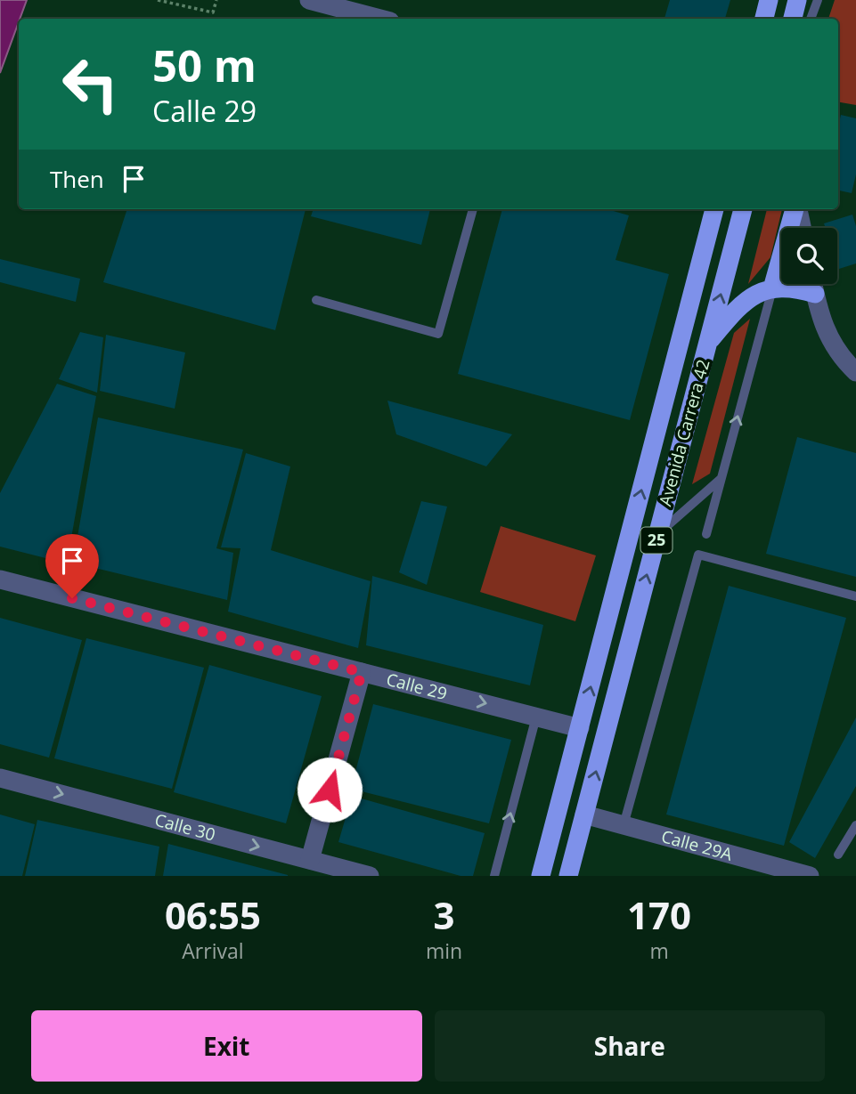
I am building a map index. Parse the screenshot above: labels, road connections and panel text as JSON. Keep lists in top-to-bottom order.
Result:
{
  "streets": {
    "highway": ["Avenida Carrera 42", "25"],
    "street": ["Calle 29", "Calle 30", "Calle 29A"]
  },
  "crossings": [
    ["Avenida Carrera 42", "Calle 29"],
    ["Avenida Carrera 42", "Calle 29A"]
  ],
  "one_way": ["Calle 30"],
  "page": {
    "turn": ["50 m", "Calle 29"],
    "then": "Then",
    "eta": [
      "06:55",
      "Arrival",
      "3",
      "min",
      "170",
      "m"
    ],
    "buttons": ["Exit", "Share"]
  }
}
